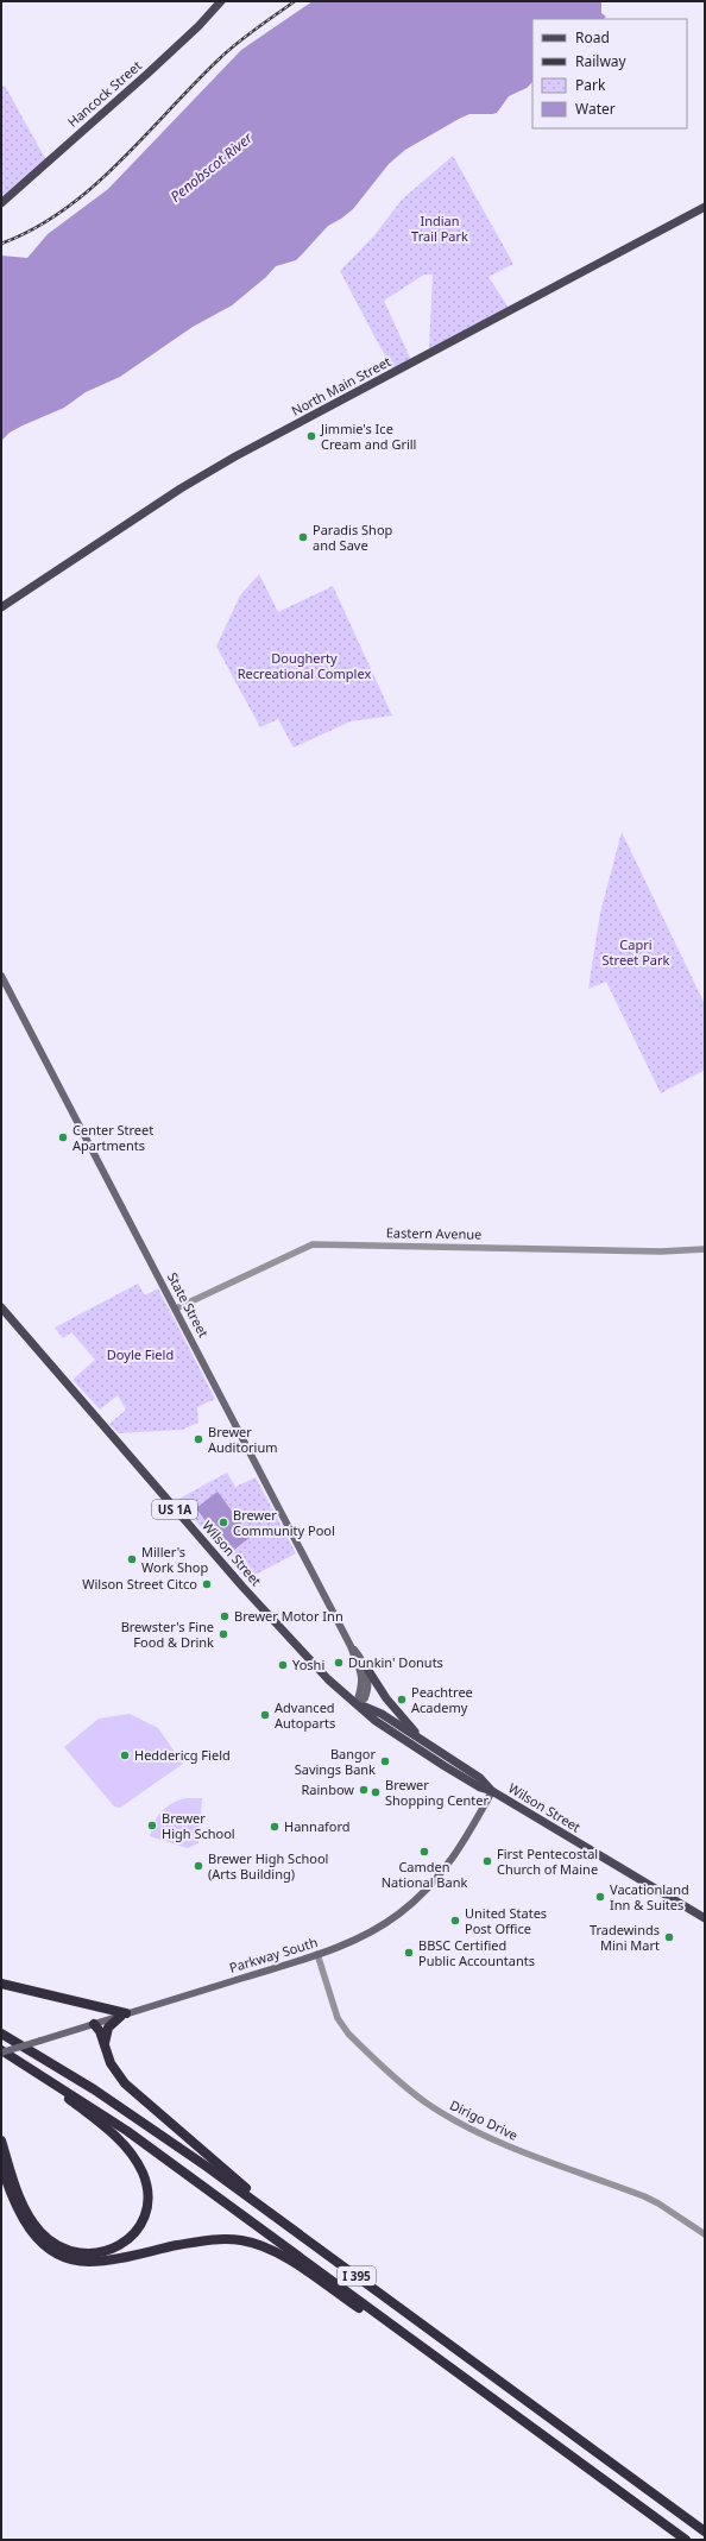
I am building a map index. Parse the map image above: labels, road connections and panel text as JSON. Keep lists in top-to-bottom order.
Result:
{
  "streets": {
    "highway": ["I 395"],
    "main road": [
      "Hancock Street",
      "North Main Street",
      "State Street",
      "US 1A",
      "Wilson Street",
      "Parkway South"
    ],
    "street": ["Eastern Avenue", "Dirigo Drive"]
  },
  "crossings": [
    ["Eastern Avenue", "State Street"],
    ["State Street", "Wilson Street"],
    ["Wilson Street", "Parkway South"],
    ["Parkway South", "Dirigo Drive"],
    ["Parkway South", "I 395"]
  ],
  "water": ["Penobscot River"],
  "parks": [
    "Indian Trail Park",
    "Dougherty Recreational Complex",
    "Capri Street Park",
    "Doyle Field"
  ],
  "places": [
    "Jimmie's Ice Cream and Grill",
    "Paradis Shop and Save",
    "Center Street Apartments",
    "Brewer Auditorium",
    "Brewer Community Pool",
    "Miller's Work Shop",
    "Wilson Street Citco",
    "Brewer Motor Inn",
    "Brewster's Fine Food & Drink",
    "Dunkin' Donuts",
    "Yoshi",
    "Peachtree Academy",
    "Advanced Autoparts",
    "Heddericg Field",
    "Bangor Savings Bank",
    "Rainbow",
    "Brewer Shopping Center",
    "Brewer High School",
    "Hannaford",
    "Camden National Bank",
    "First Pentecostal Church of Maine",
    "Brewer High School (Arts Building)",
    "Vacationland Inn & Suites",
    "United States Post Office",
    "Tradewinds Mini Mart",
    "BBSC Certified Public Accountants"
  ],
  "legend": [
    "Road",
    "Railway",
    "Park",
    "Water"
  ]
}
